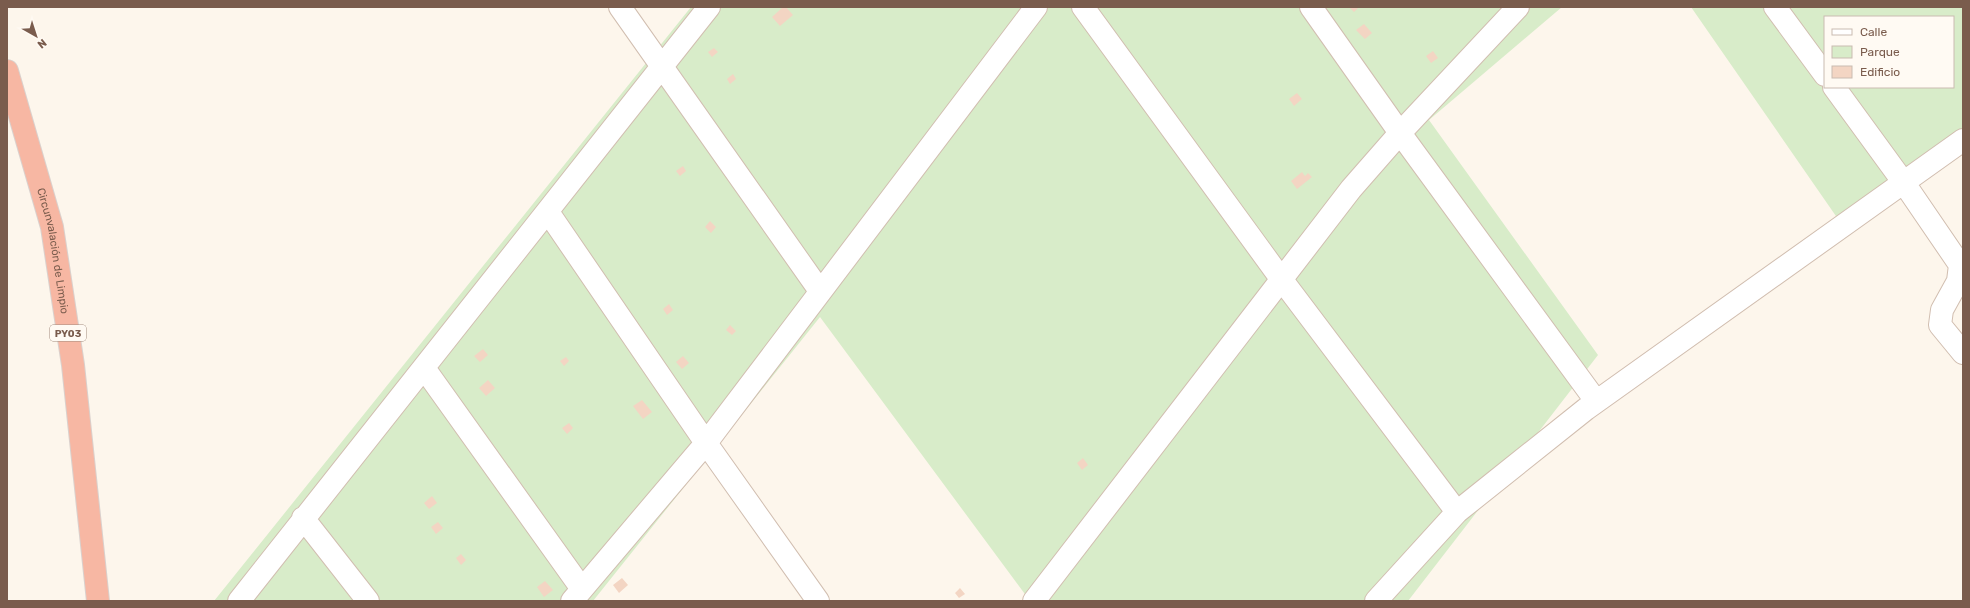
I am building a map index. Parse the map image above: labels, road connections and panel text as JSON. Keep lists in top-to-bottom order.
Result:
{
  "streets": {
    "highway": ["Circunvalación de Limpio", "PY03"]
  },
  "legend": ["Calle", "Parque", "Edificio"],
  "north": "bottom right"
}
